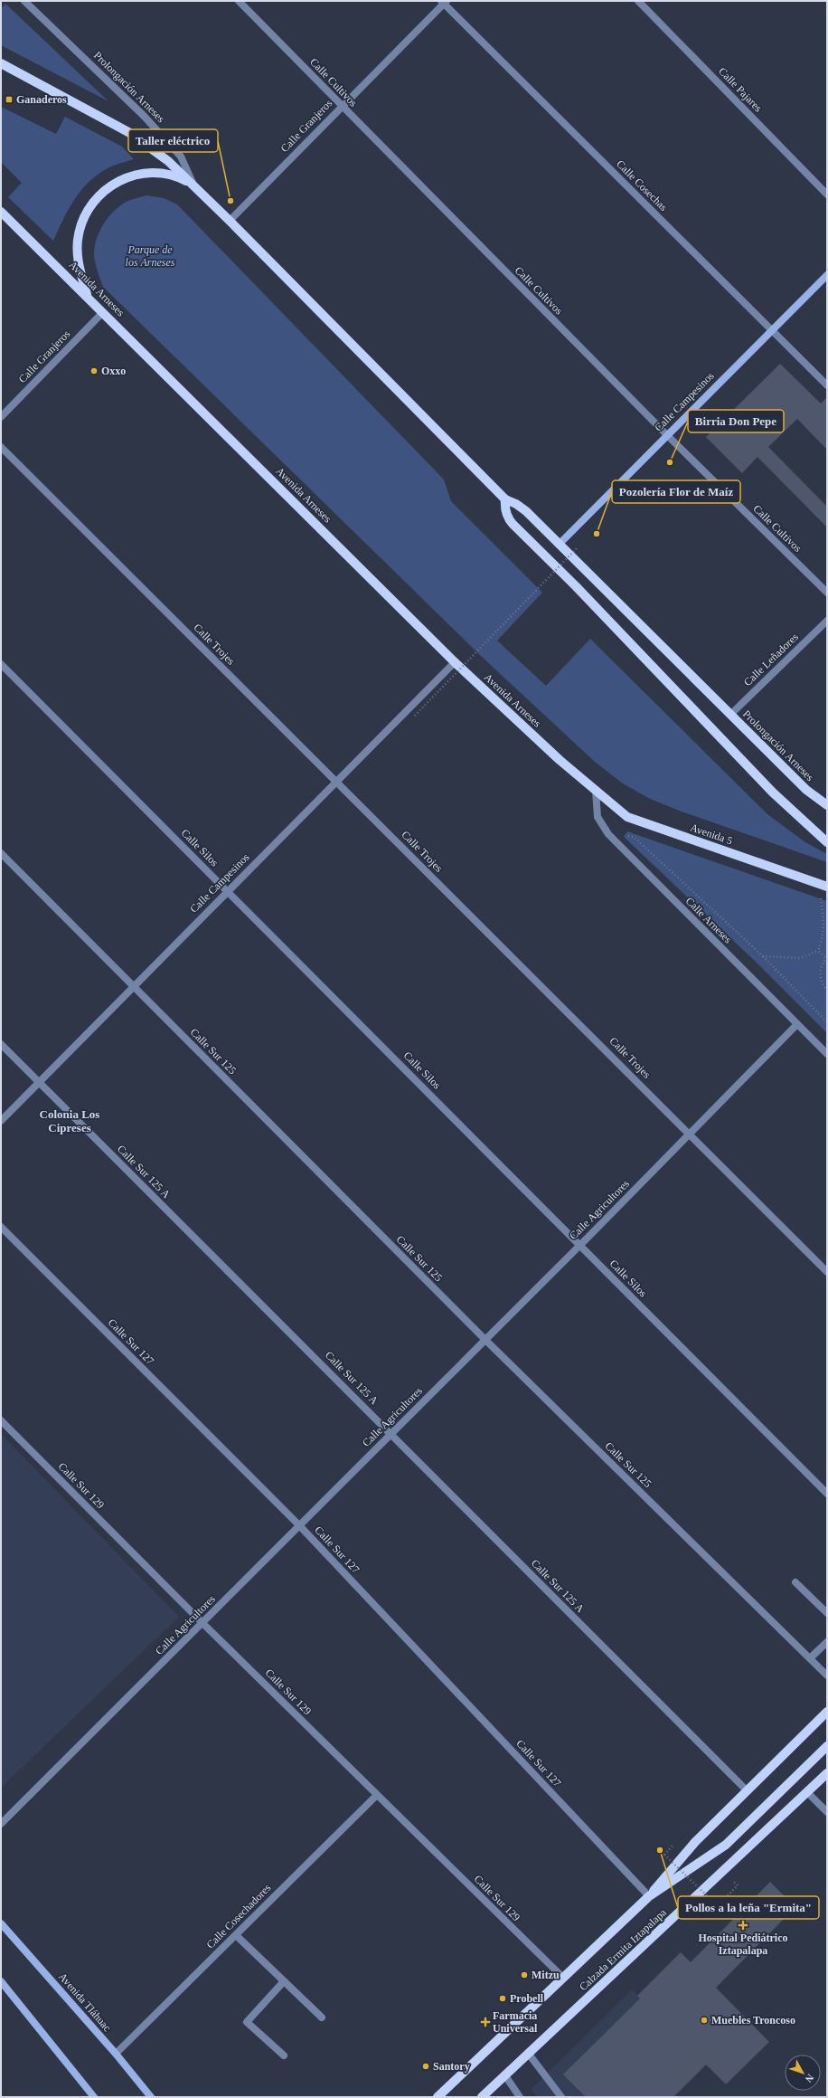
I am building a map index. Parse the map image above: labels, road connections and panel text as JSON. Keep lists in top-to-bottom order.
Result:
{
  "streets": {
    "main road": [
      "Prolongación Arneses",
      "Avenida Arneses",
      "Avenida 5",
      "Calzada Ermita Iztapalapa"
    ],
    "street": [
      "Calle Cultivos",
      "Calle Pajares",
      "Calle Granjeros",
      "Calle Cosechas",
      "Calle Campesinos",
      "Calle Trojes",
      "Calle Leñadores",
      "Calle Silos",
      "Calle Arneses",
      "Calle Sur 125",
      "Calle Sur 125 A",
      "Calle Agricultores",
      "Calle Sur 127",
      "Calle Sur 129",
      "Calle Cosechadores",
      "Avenida Tláhuac"
    ]
  },
  "crossings": [
    ["Calle Cultivos", "Calle Granjeros"],
    ["Calle Cultivos", "Calle Campesinos"],
    ["Prolongación Arneses", "Calle Leñadores"],
    ["Calle Granjeros", "Calle Cosechas"],
    ["Calle Granjeros", "Avenida Arneses"],
    ["Calle Cosechas", "Calle Campesinos"],
    ["Avenida Arneses", "Calle Campesinos"],
    ["Avenida Arneses", "Avenida 5"],
    ["Avenida Arneses", "Calle Arneses"],
    ["Calle Campesinos", "Calle Trojes"],
    ["Calle Campesinos", "Calle Silos"],
    ["Calle Campesinos", "Calle Sur 125"],
    ["Calle Campesinos", "Calle Sur 125 A"],
    ["Calle Trojes", "Calle Agricultores"],
    ["Avenida 5", "Calle Arneses"],
    ["Calle Silos", "Calle Agricultores"],
    ["Calle Arneses", "Calle Agricultores"],
    ["Calle Sur 125", "Calle Agricultores"],
    ["Calle Sur 125 A", "Calle Agricultores"],
    ["Calle Sur 125 A", "Calzada Ermita Iztapalapa"],
    ["Calle Agricultores", "Calle Sur 127"],
    ["Calle Agricultores", "Calle Sur 129"],
    ["Calle Sur 127", "Calzada Ermita Iztapalapa"],
    ["Calle Sur 129", "Calle Cosechadores"],
    ["Calle Sur 129", "Calzada Ermita Iztapalapa"],
    ["Calle Cosechadores", "Avenida Tláhuac"]
  ],
  "districts": ["Colonia Los Cipreses"],
  "parks": ["Parque de los Arneses"],
  "places": {
    "transit": ["Ganaderos"],
    "other": [
      "Taller eléctrico",
      "Oxxo",
      "Birria Don Pepe",
      "Pozolería Flor de Maíz",
      "Pollos a la leña \"Ermita\"",
      "Mitzu",
      "Probell",
      "Muebles Troncoso",
      "Santory"
    ],
    "health": ["Hospital Pediátrico Iztapalapa", "Farmacia Universal"]
  },
  "north": "bottom right"
}
